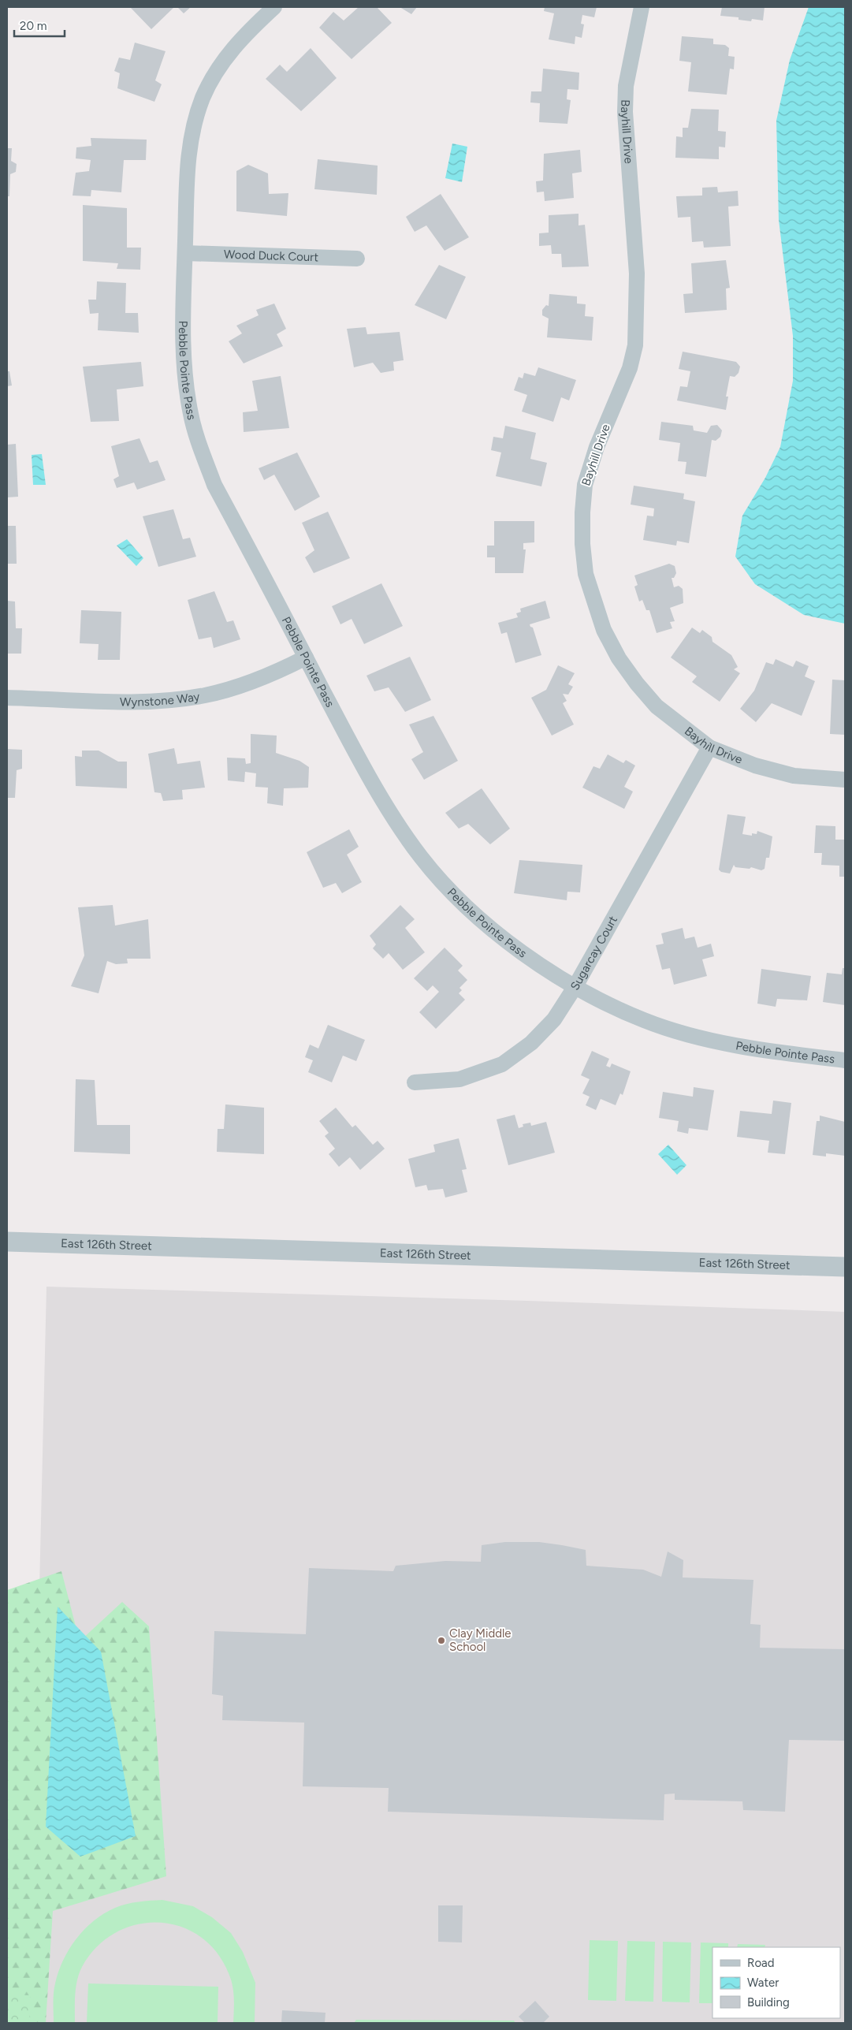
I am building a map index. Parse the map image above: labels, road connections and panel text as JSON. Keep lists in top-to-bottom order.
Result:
{
  "streets": {
    "street": [
      "Bayhill Drive",
      "Wood Duck Court",
      "Pebble Pointe Pass",
      "Wynstone Way",
      "Sugarcay Court",
      "East 126th Street"
    ]
  },
  "crossings": [
    ["Bayhill Drive", "Sugarcay Court"],
    ["Wood Duck Court", "Pebble Pointe Pass"],
    ["Pebble Pointe Pass", "Wynstone Way"],
    ["Pebble Pointe Pass", "Sugarcay Court"]
  ],
  "places": ["Clay Middle School"],
  "legend": ["Road", "Water", "Building"],
  "scale_bar": "20 m"
}
